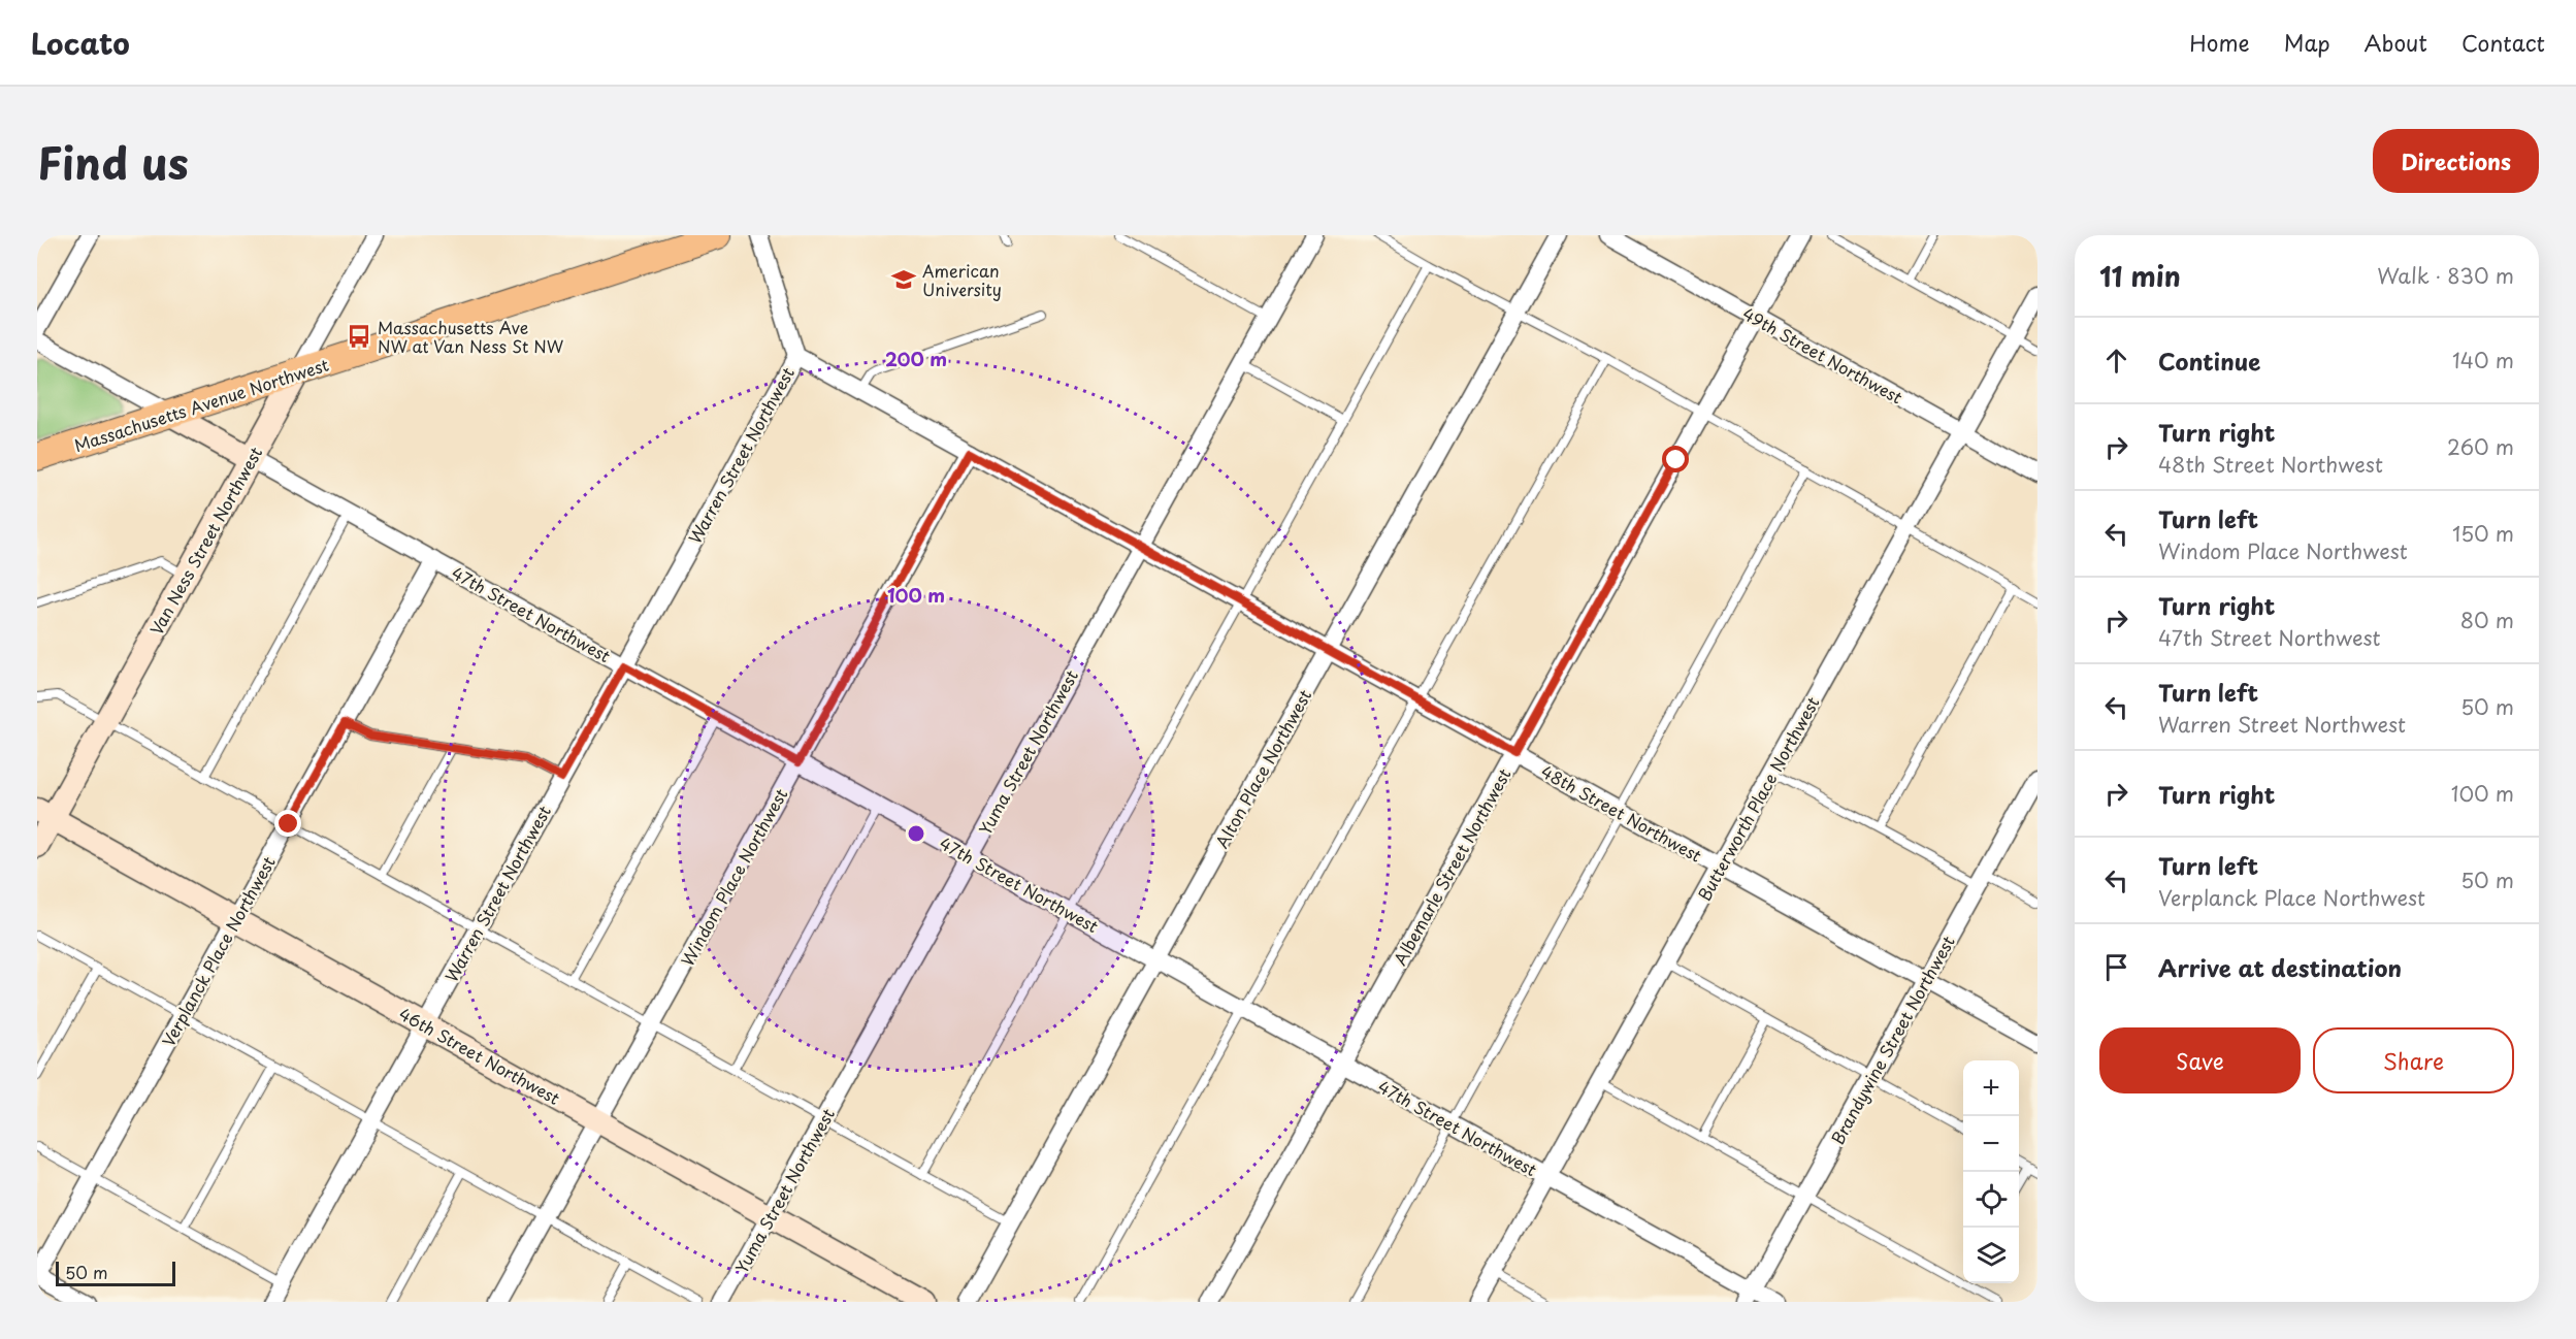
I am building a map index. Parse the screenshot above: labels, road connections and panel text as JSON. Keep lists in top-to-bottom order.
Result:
{
  "streets": {
    "main road": ["Massachusetts Avenue Northwest"],
    "street": [
      "49th Street Northwest",
      "Warren Street Northwest",
      "Van Ness Street Northwest",
      "47th Street Northwest",
      "Yuma Street Northwest",
      "Alton Place Northwest",
      "Butterworth Place Northwest",
      "48th Street Northwest",
      "Albemarle Street Northwest",
      "Windom Place Northwest",
      "Verplanck Place Northwest",
      "Brandywine Street Northwest",
      "46th Street Northwest"
    ]
  },
  "crossings": [
    ["49th Street Northwest", "Butterworth Place Northwest"],
    ["49th Street Northwest", "Albemarle Street Northwest"],
    ["Massachusetts Avenue Northwest", "Van Ness Street Northwest"],
    ["Massachusetts Avenue Northwest", "47th Street Northwest"],
    ["Warren Street Northwest", "47th Street Northwest"],
    ["Warren Street Northwest", "48th Street Northwest"],
    ["Warren Street Northwest", "46th Street Northwest"],
    ["Van Ness Street Northwest", "47th Street Northwest"],
    ["Van Ness Street Northwest", "46th Street Northwest"],
    ["47th Street Northwest", "Yuma Street Northwest"],
    ["47th Street Northwest", "Alton Place Northwest"],
    ["47th Street Northwest", "Butterworth Place Northwest"],
    ["47th Street Northwest", "Albemarle Street Northwest"],
    ["47th Street Northwest", "Windom Place Northwest"],
    ["47th Street Northwest", "Verplanck Place Northwest"],
    ["47th Street Northwest", "Brandywine Street Northwest"],
    ["Yuma Street Northwest", "48th Street Northwest"],
    ["Yuma Street Northwest", "46th Street Northwest"],
    ["Alton Place Northwest", "48th Street Northwest"],
    ["Butterworth Place Northwest", "48th Street Northwest"],
    ["48th Street Northwest", "Albemarle Street Northwest"],
    ["48th Street Northwest", "Windom Place Northwest"],
    ["48th Street Northwest", "Brandywine Street Northwest"],
    ["Windom Place Northwest", "46th Street Northwest"],
    ["Verplanck Place Northwest", "46th Street Northwest"]
  ],
  "places": {
    "school or university": ["American University"],
    "bus stop": ["Massachusetts Ave NW at Van Ness St NW"]
  },
  "scale_bar": "50 m",
  "page": {
    "header": "Locato",
    "nav": [
      "Home",
      "Map",
      "About",
      "Contact"
    ],
    "title": "Find us",
    "buttons": [
      "Directions",
      ["Save", "Share"]
    ],
    "heading": ["11 min", "Walk · 830 m"],
    "list": [
      ["Continue", "140 m"],
      ["Turn right", "48th Street Northwest", "260 m"],
      ["Turn left", "Windom Place Northwest", "150 m"],
      ["Turn right", "47th Street Northwest", "80 m"],
      ["Turn left", "Warren Street Northwest", "50 m"],
      ["Turn right", "100 m"],
      ["Turn left", "Verplanck Place Northwest", "50 m"],
      "Arrive at destination"
    ],
    "map_buttons": ["+", "−"],
    "scale": "50 m"
  },
  "rings": ["200 m", "100 m"]
}
